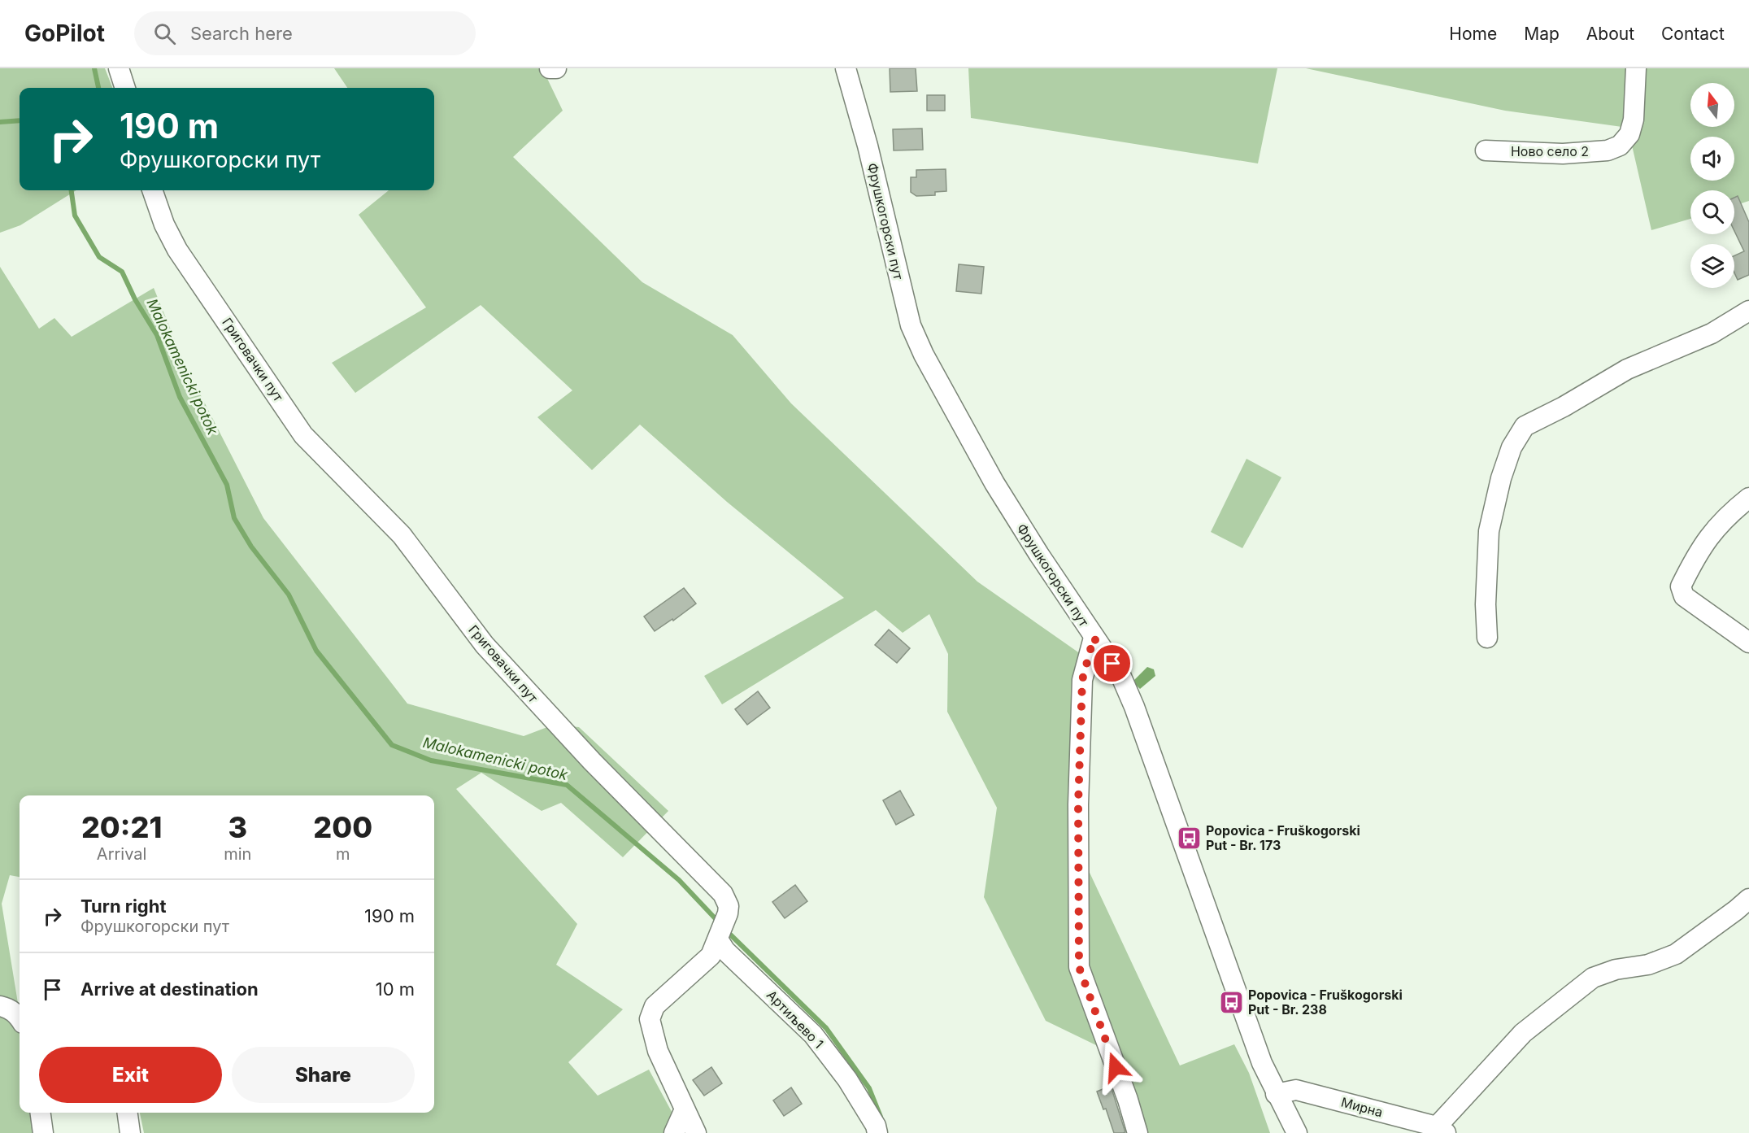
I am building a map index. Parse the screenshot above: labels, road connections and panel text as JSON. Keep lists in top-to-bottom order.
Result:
{
  "streets": {
    "street": [
      "Ново село 2",
      "Фрушкогорски пут",
      "Григовачки пут",
      "Артиљево 1",
      "Мирна"
    ]
  },
  "crossings": [
    ["Фрушкогорски пут", "Мирна"],
    ["Григовачки пут", "Артиљево 1"]
  ],
  "water": ["Malokamenicki potok"],
  "places": {
    "bus stop": ["Popovica - Fruškogorski Put - Br. 173", "Popovica - Fruškogorski Put - Br. 238"]
  },
  "north": "top",
  "page": {
    "header": "GoPilot",
    "search": "Search here",
    "nav": [
      "Home",
      "Map",
      "About",
      "Contact"
    ],
    "turn": ["190 m", "Фрушкогорски пут"],
    "eta": [
      "20:21",
      "Arrival",
      "3",
      "min",
      "200",
      "m"
    ],
    "list": [
      {
        "name": "Turn right",
        "note": "Фрушкогорски пут",
        "value": "190 m"
      },
      {
        "name": "Arrive at destination",
        "value": "10 m"
      }
    ],
    "buttons": ["Exit", "Share"]
  }
}
